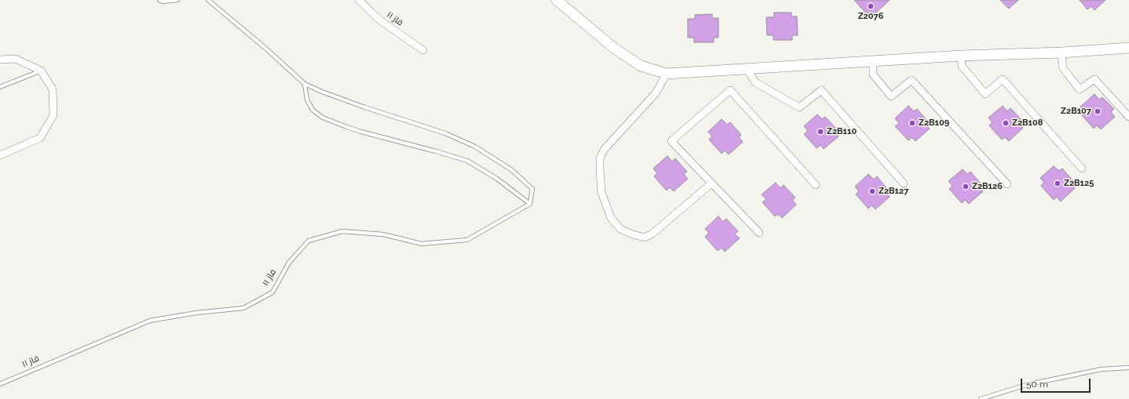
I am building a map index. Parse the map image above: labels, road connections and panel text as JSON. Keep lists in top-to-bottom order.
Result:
{
  "streets": {
    "street": ["فاز ۱۱"]
  },
  "places": [
    "Z2076",
    "Z2B107",
    "Z2B109",
    "Z2B108",
    "Z2B110",
    "Z2B125",
    "Z2B126",
    "Z2B127"
  ],
  "scale_bar": "50 m"
}
